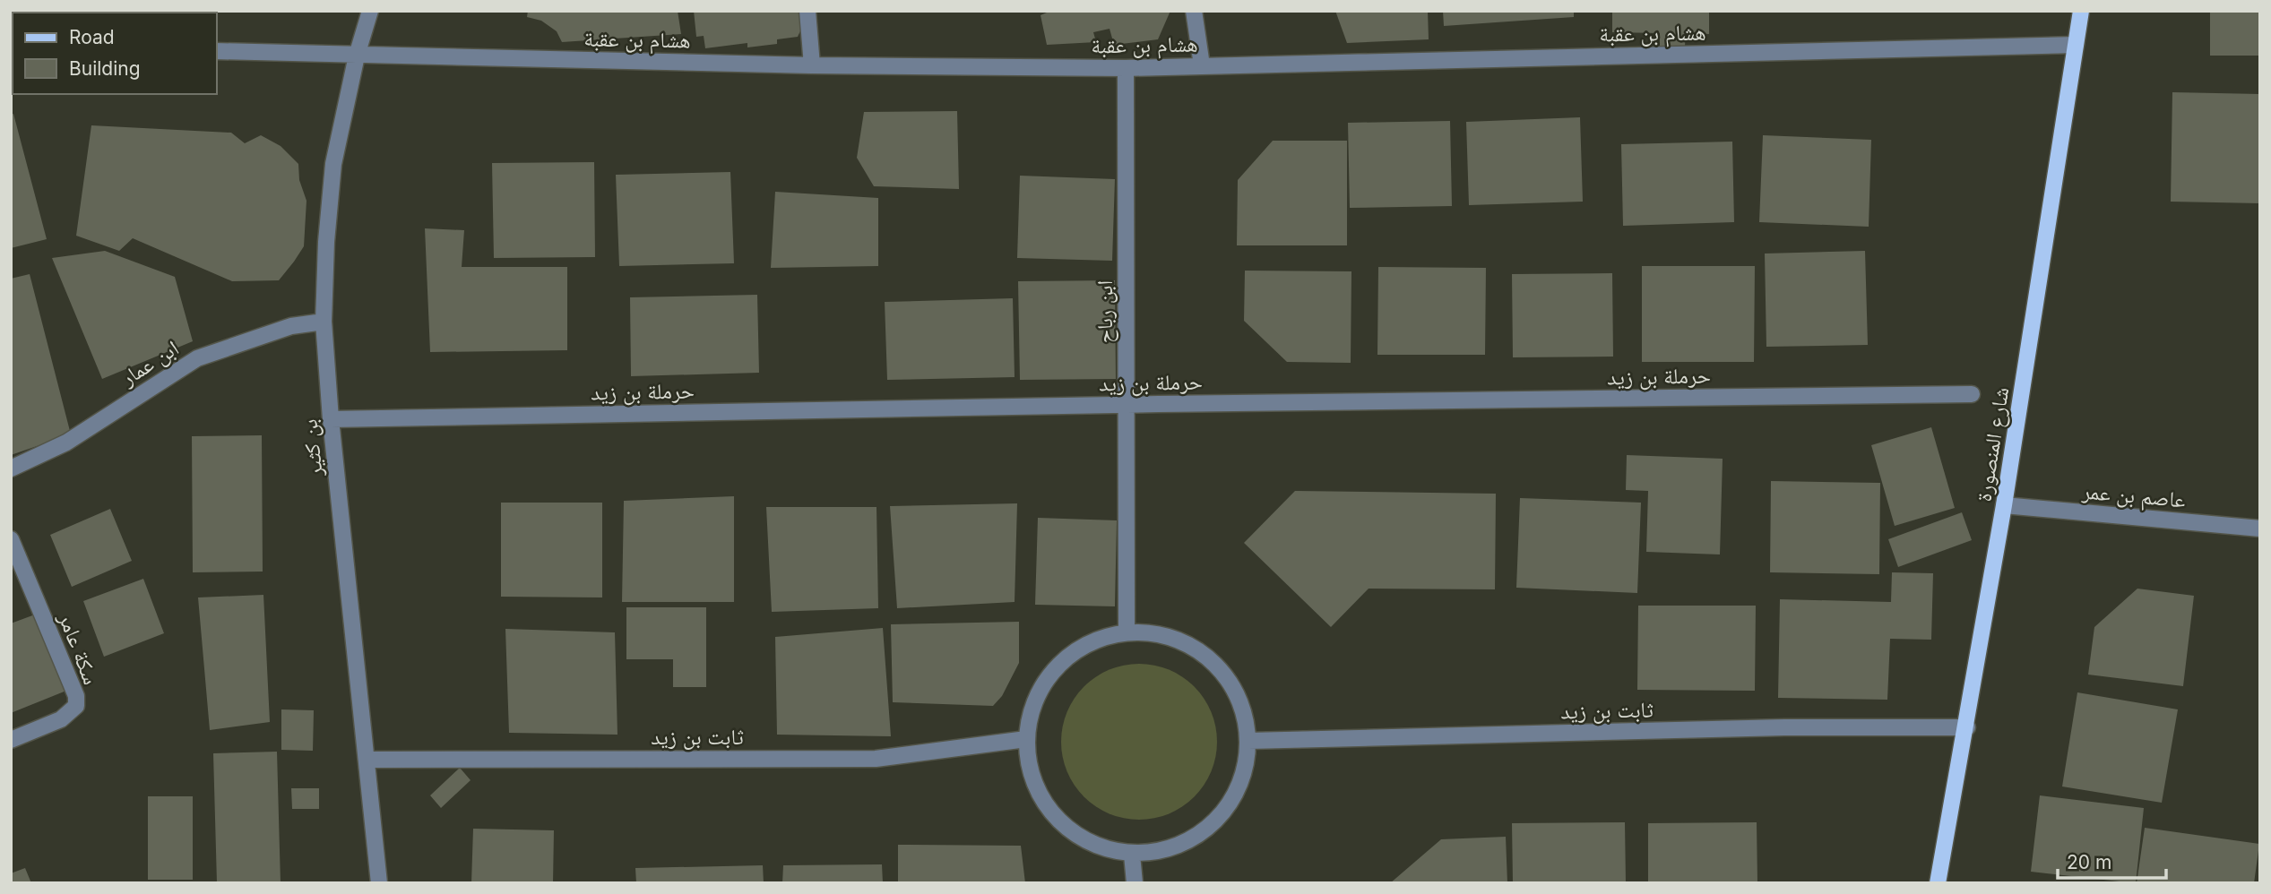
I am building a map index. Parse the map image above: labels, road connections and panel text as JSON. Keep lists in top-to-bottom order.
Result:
{
  "streets": {
    "main road": ["شارع المنصورة"],
    "street": [
      "هشام بن عقبة",
      "ابن رباح",
      "ابن عمار",
      "حرملة بن زيد",
      "بن كثير",
      "عاصم بن عمر",
      "سكة عامر",
      "ثابت بن زيد"
    ]
  },
  "crossings": [
    ["هشام بن عقبة", "ابن رباح"],
    ["هشام بن عقبة", "شارع المنصورة"],
    ["هشام بن عقبة", "بن كثير"],
    ["ابن رباح", "حرملة بن زيد"],
    ["ابن رباح", "ثابت بن زيد"],
    ["ابن عمار", "بن كثير"],
    ["حرملة بن زيد", "بن كثير"],
    ["شارع المنصورة", "عاصم بن عمر"],
    ["شارع المنصورة", "ثابت بن زيد"],
    ["بن كثير", "ثابت بن زيد"]
  ],
  "legend": ["Road", "Building"],
  "scale_bar": "20 m"
}
